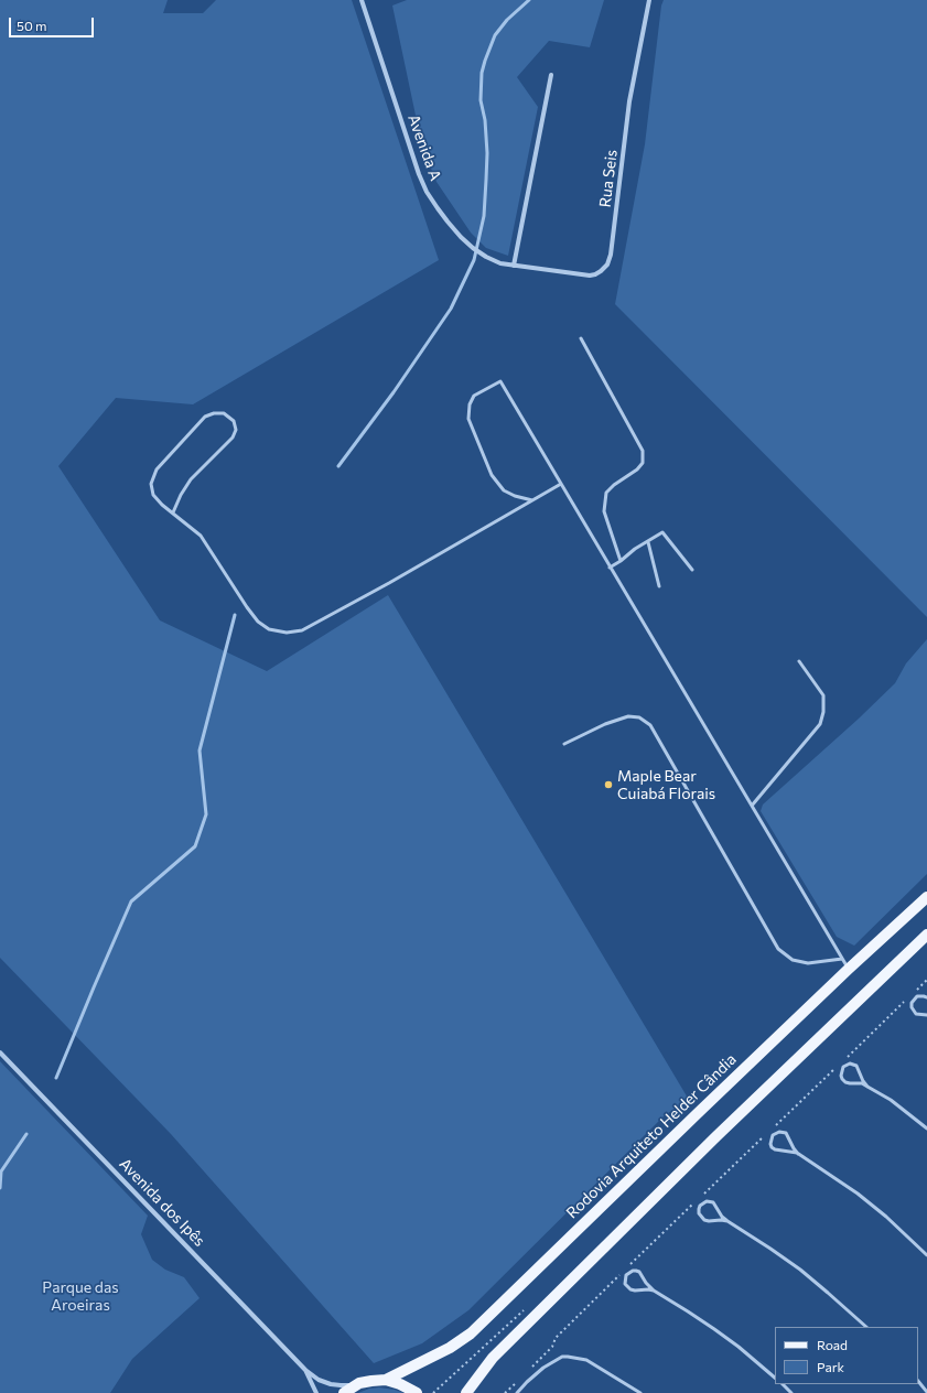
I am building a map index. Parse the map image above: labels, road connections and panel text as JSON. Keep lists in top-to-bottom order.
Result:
{
  "streets": {
    "main road": ["Rodovia Arquiteto Helder Cândia"],
    "street": ["Avenida A", "Rua Seis", "Avenida dos Ipês"]
  },
  "crossings": [
    ["Avenida A", "Rua Seis"]
  ],
  "parks": ["Parque das Aroeiras"],
  "places": ["Maple Bear Cuiabá Florais"],
  "legend": ["Road", "Park"],
  "scale_bar": "50 m"
}
